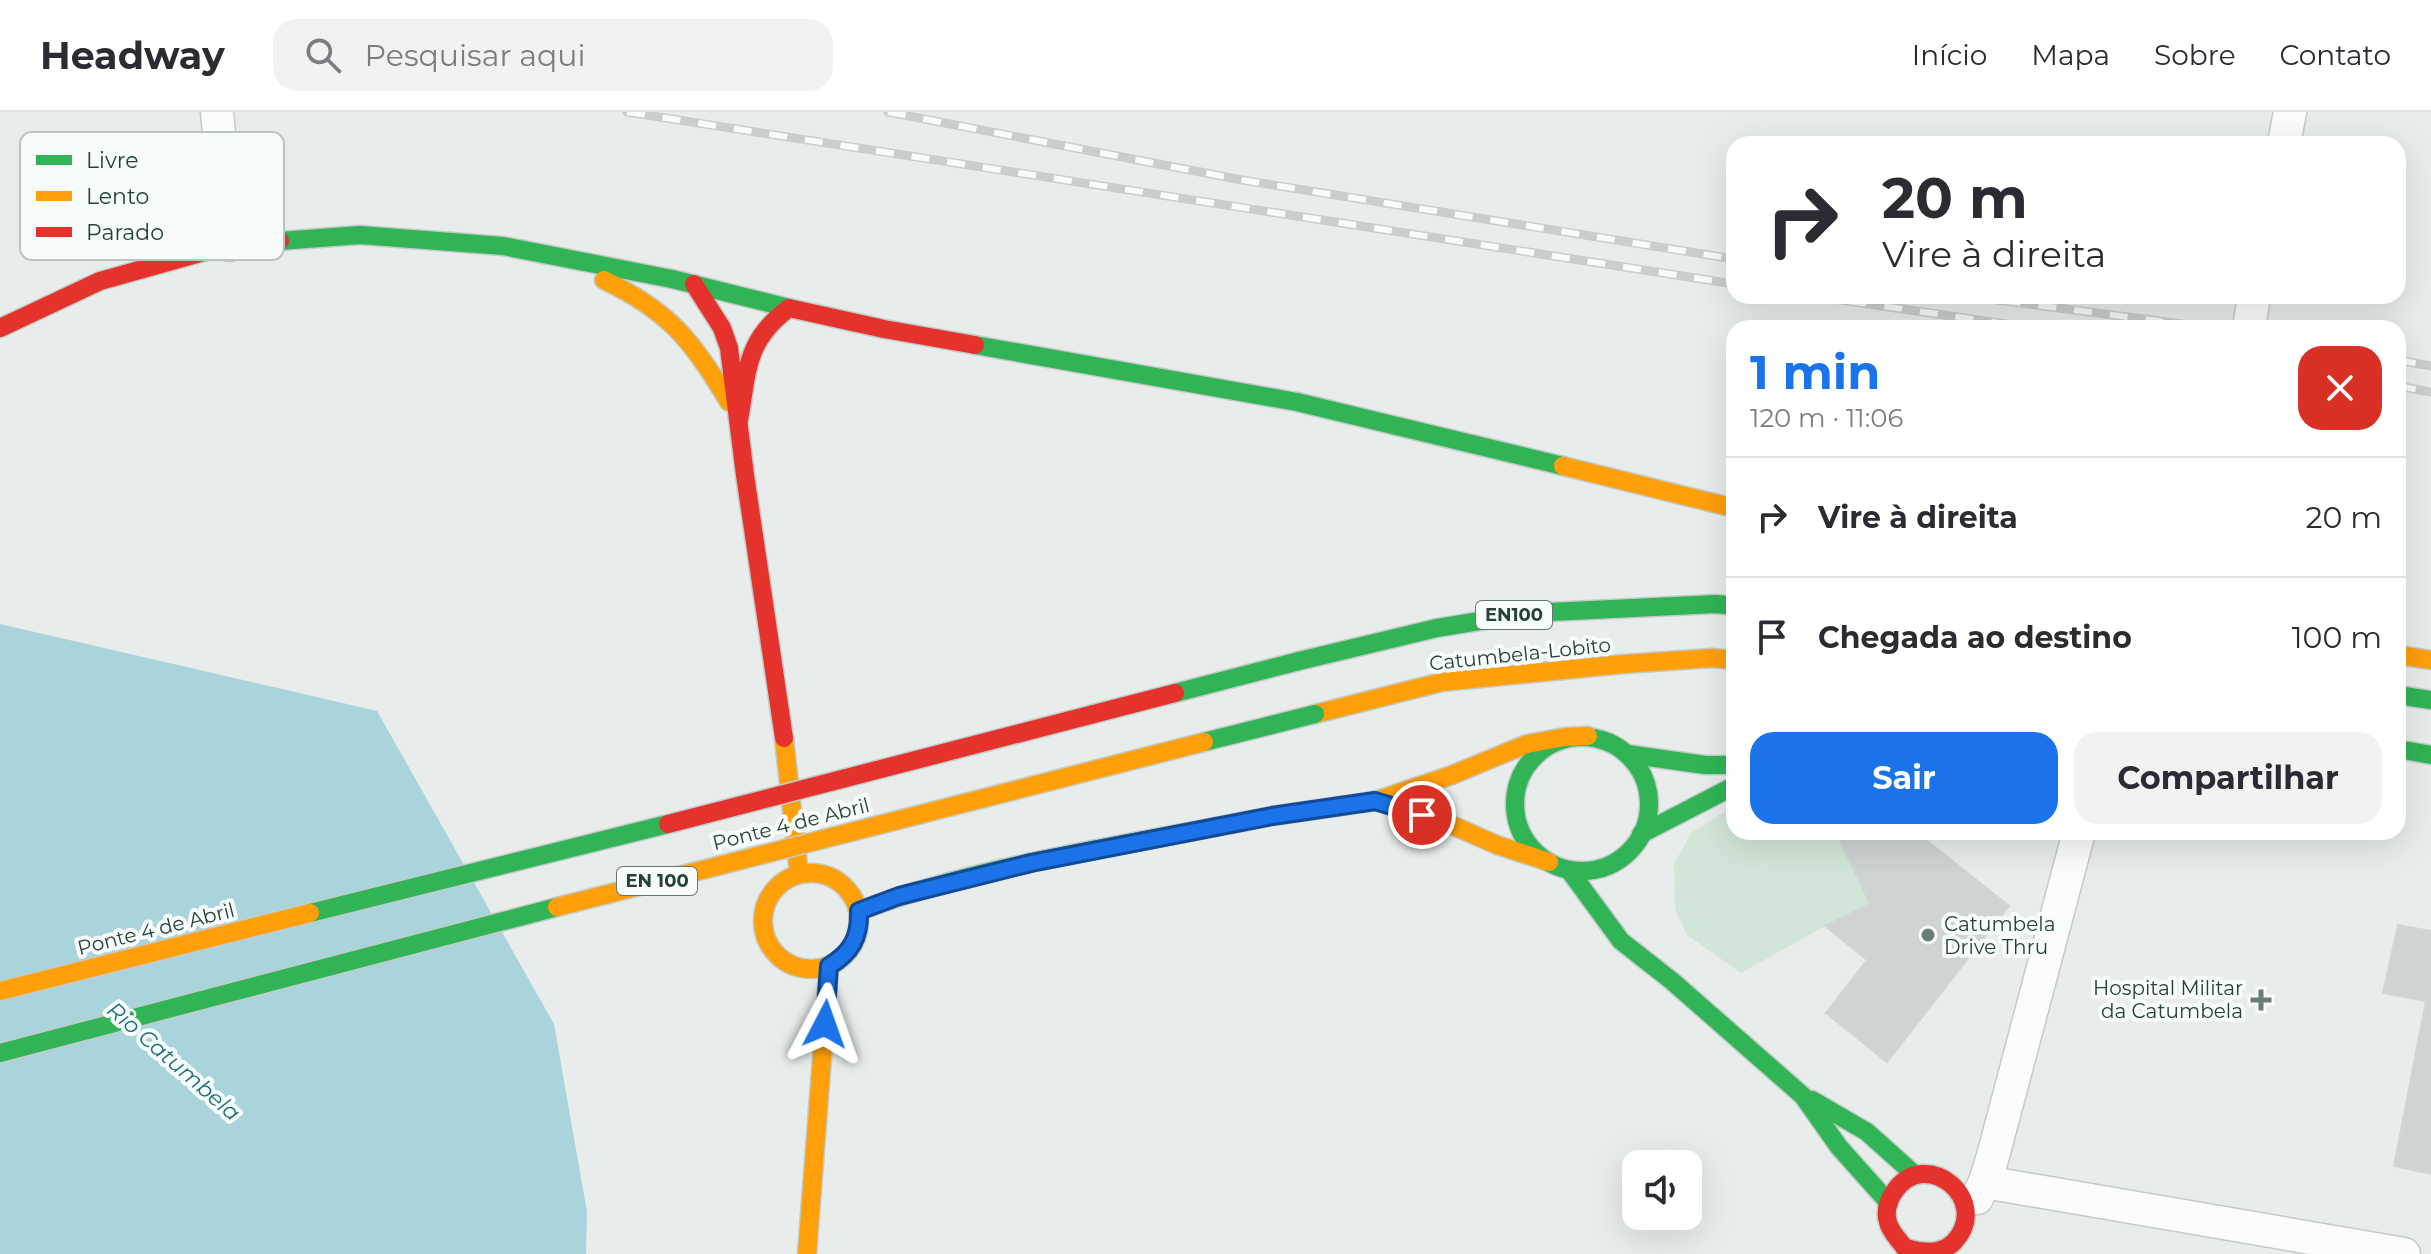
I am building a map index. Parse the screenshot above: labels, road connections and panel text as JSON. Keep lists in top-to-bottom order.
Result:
{
  "streets": {
    "main road": [
      "EN100",
      "Catumbela-Lobito",
      "Ponte 4 de Abril",
      "EN 100"
    ]
  },
  "crossings": [
    ["Catumbela-Lobito", "Ponte 4 de Abril"]
  ],
  "water": ["Rio Catumbela"],
  "places": {
    "other": ["Catumbela Drive Thru"],
    "health": ["Hospital Militar da Catumbela"]
  },
  "legend": ["Livre", "Lento", "Parado"],
  "page": {
    "header": "Headway",
    "search": "Pesquisar aqui",
    "nav": [
      "Início",
      "Mapa",
      "Sobre",
      "Contato"
    ],
    "turn": ["20 m", "Vire à direita"],
    "heading": ["1 min", "120 m · 11:06"],
    "list": [
      {
        "name": "Vire à direita",
        "value": "20 m"
      },
      {
        "name": "Chegada ao destino",
        "value": "100 m"
      }
    ],
    "buttons": ["Sair", "Compartilhar"]
  }
}
